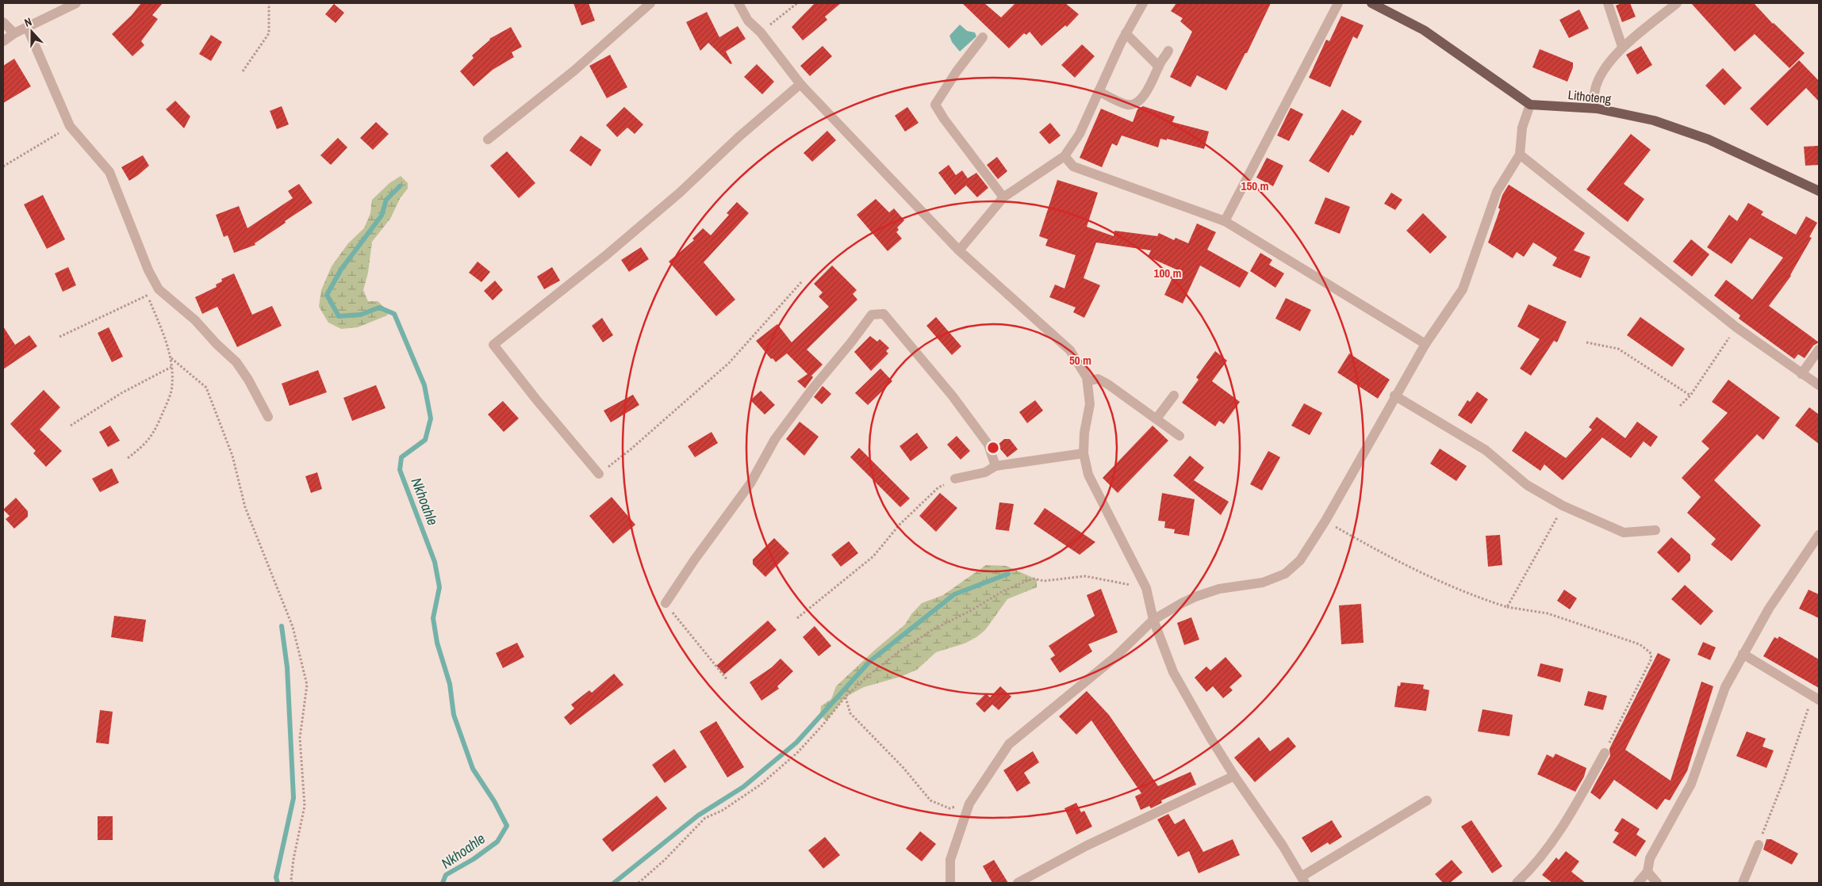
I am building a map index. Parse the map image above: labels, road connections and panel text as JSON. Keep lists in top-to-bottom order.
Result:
{
  "streets": {
    "main road": ["Lithoteng"]
  },
  "water": ["Nkhoahle"],
  "north": "top",
  "rings": ["150 m", "100 m", "50 m"]
}
